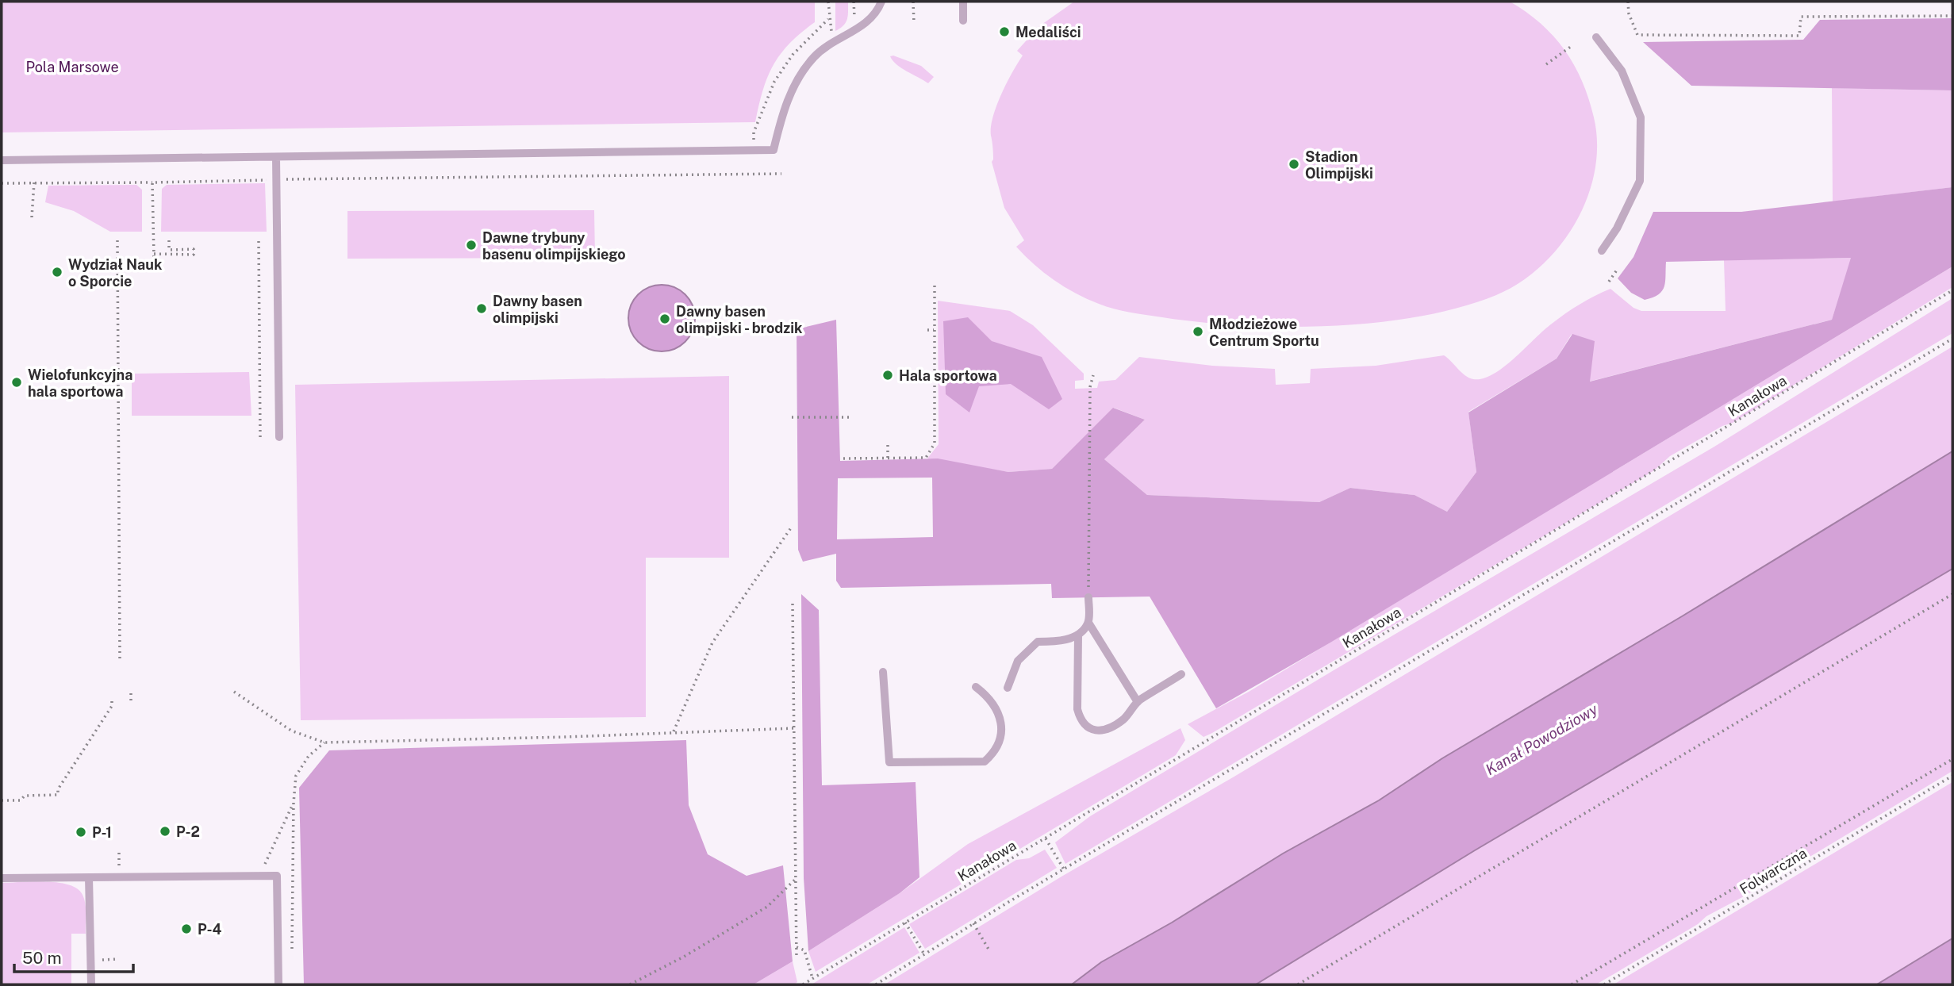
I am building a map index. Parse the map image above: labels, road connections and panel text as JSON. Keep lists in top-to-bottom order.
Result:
{
  "streets": {
    "path": ["Kanałowa", "Folwarczna"]
  },
  "water": ["Kanał Powodziowy"],
  "parks": ["Pola Marsowe"],
  "places": [
    "Medaliści",
    "Stadion Olimpijski",
    "Dawne trybuny basenu olimpijskiego",
    "Wydział Nauk o Sporcie",
    "Dawny basen olimpijski",
    "Dawny basen olimpijski - brodzik",
    "Młodzieżowe Centrum Sportu",
    "Hala sportowa",
    "Wielofunkcyjna hala sportowa",
    "P-2",
    "P-1",
    "P-4"
  ],
  "scale_bar": "50 m"
}
